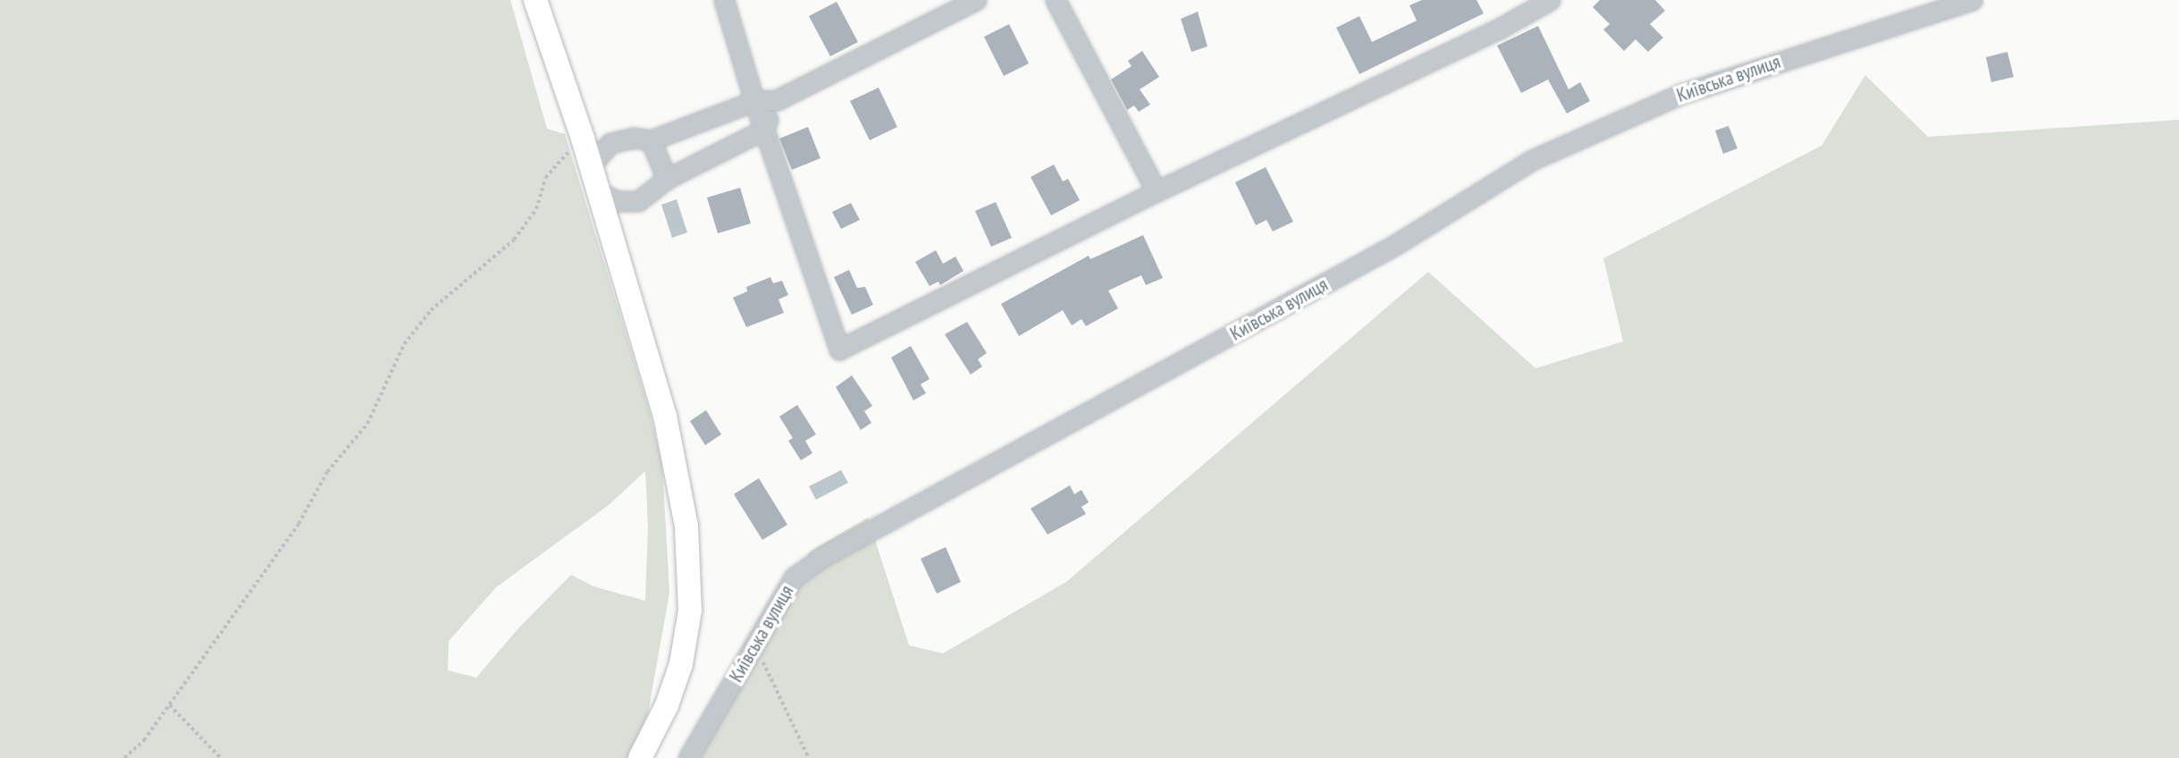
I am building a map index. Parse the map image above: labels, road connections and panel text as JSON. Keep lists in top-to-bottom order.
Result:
{
  "streets": {
    "street": ["Київська вулиця"]
  }
}
